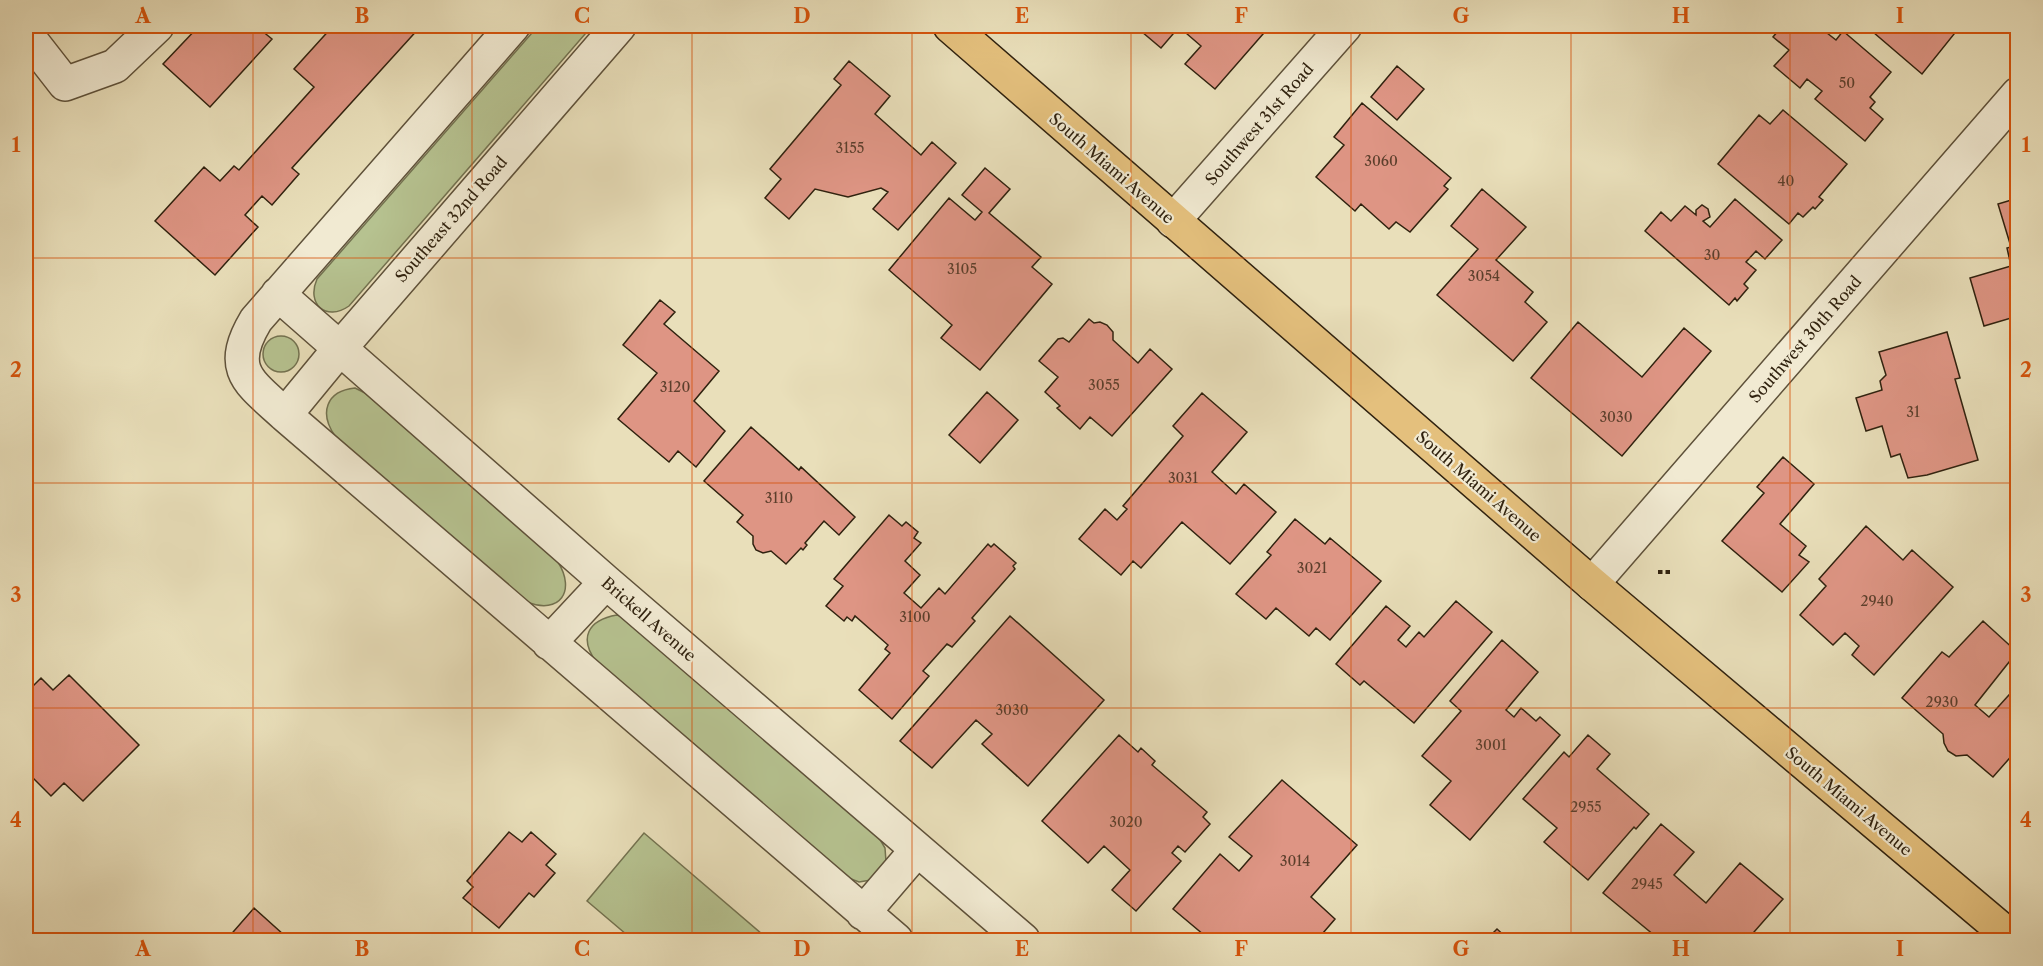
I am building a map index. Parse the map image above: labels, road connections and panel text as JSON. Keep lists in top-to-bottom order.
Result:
{
  "streets": {
    "main road": ["South Miami Avenue"],
    "street": [
      "Southwest 31st Road",
      "Southeast 32nd Road",
      "Southwest 30th Road",
      "Brickell Avenue"
    ]
  },
  "crossings": [
    ["Southwest 31st Road", "South Miami Avenue"],
    ["South Miami Avenue", "Southwest 30th Road"],
    ["Southeast 32nd Road", "Brickell Avenue"]
  ],
  "house_numbers": [
    "50",
    "3155",
    "3060",
    "40",
    "30",
    "3105",
    "3054",
    "3055",
    "3120",
    "31",
    "3030",
    "3031",
    "3110",
    "3021",
    "2940",
    "3100",
    "2930",
    "3030",
    "3001",
    "2955",
    "3020",
    "3014",
    "2945"
  ],
  "grid": {
    "columns": [
      "A",
      "B",
      "C",
      "D",
      "E",
      "F",
      "G",
      "H",
      "I"
    ],
    "rows": [
      "1",
      "2",
      "3",
      "4"
    ]
  }
}
